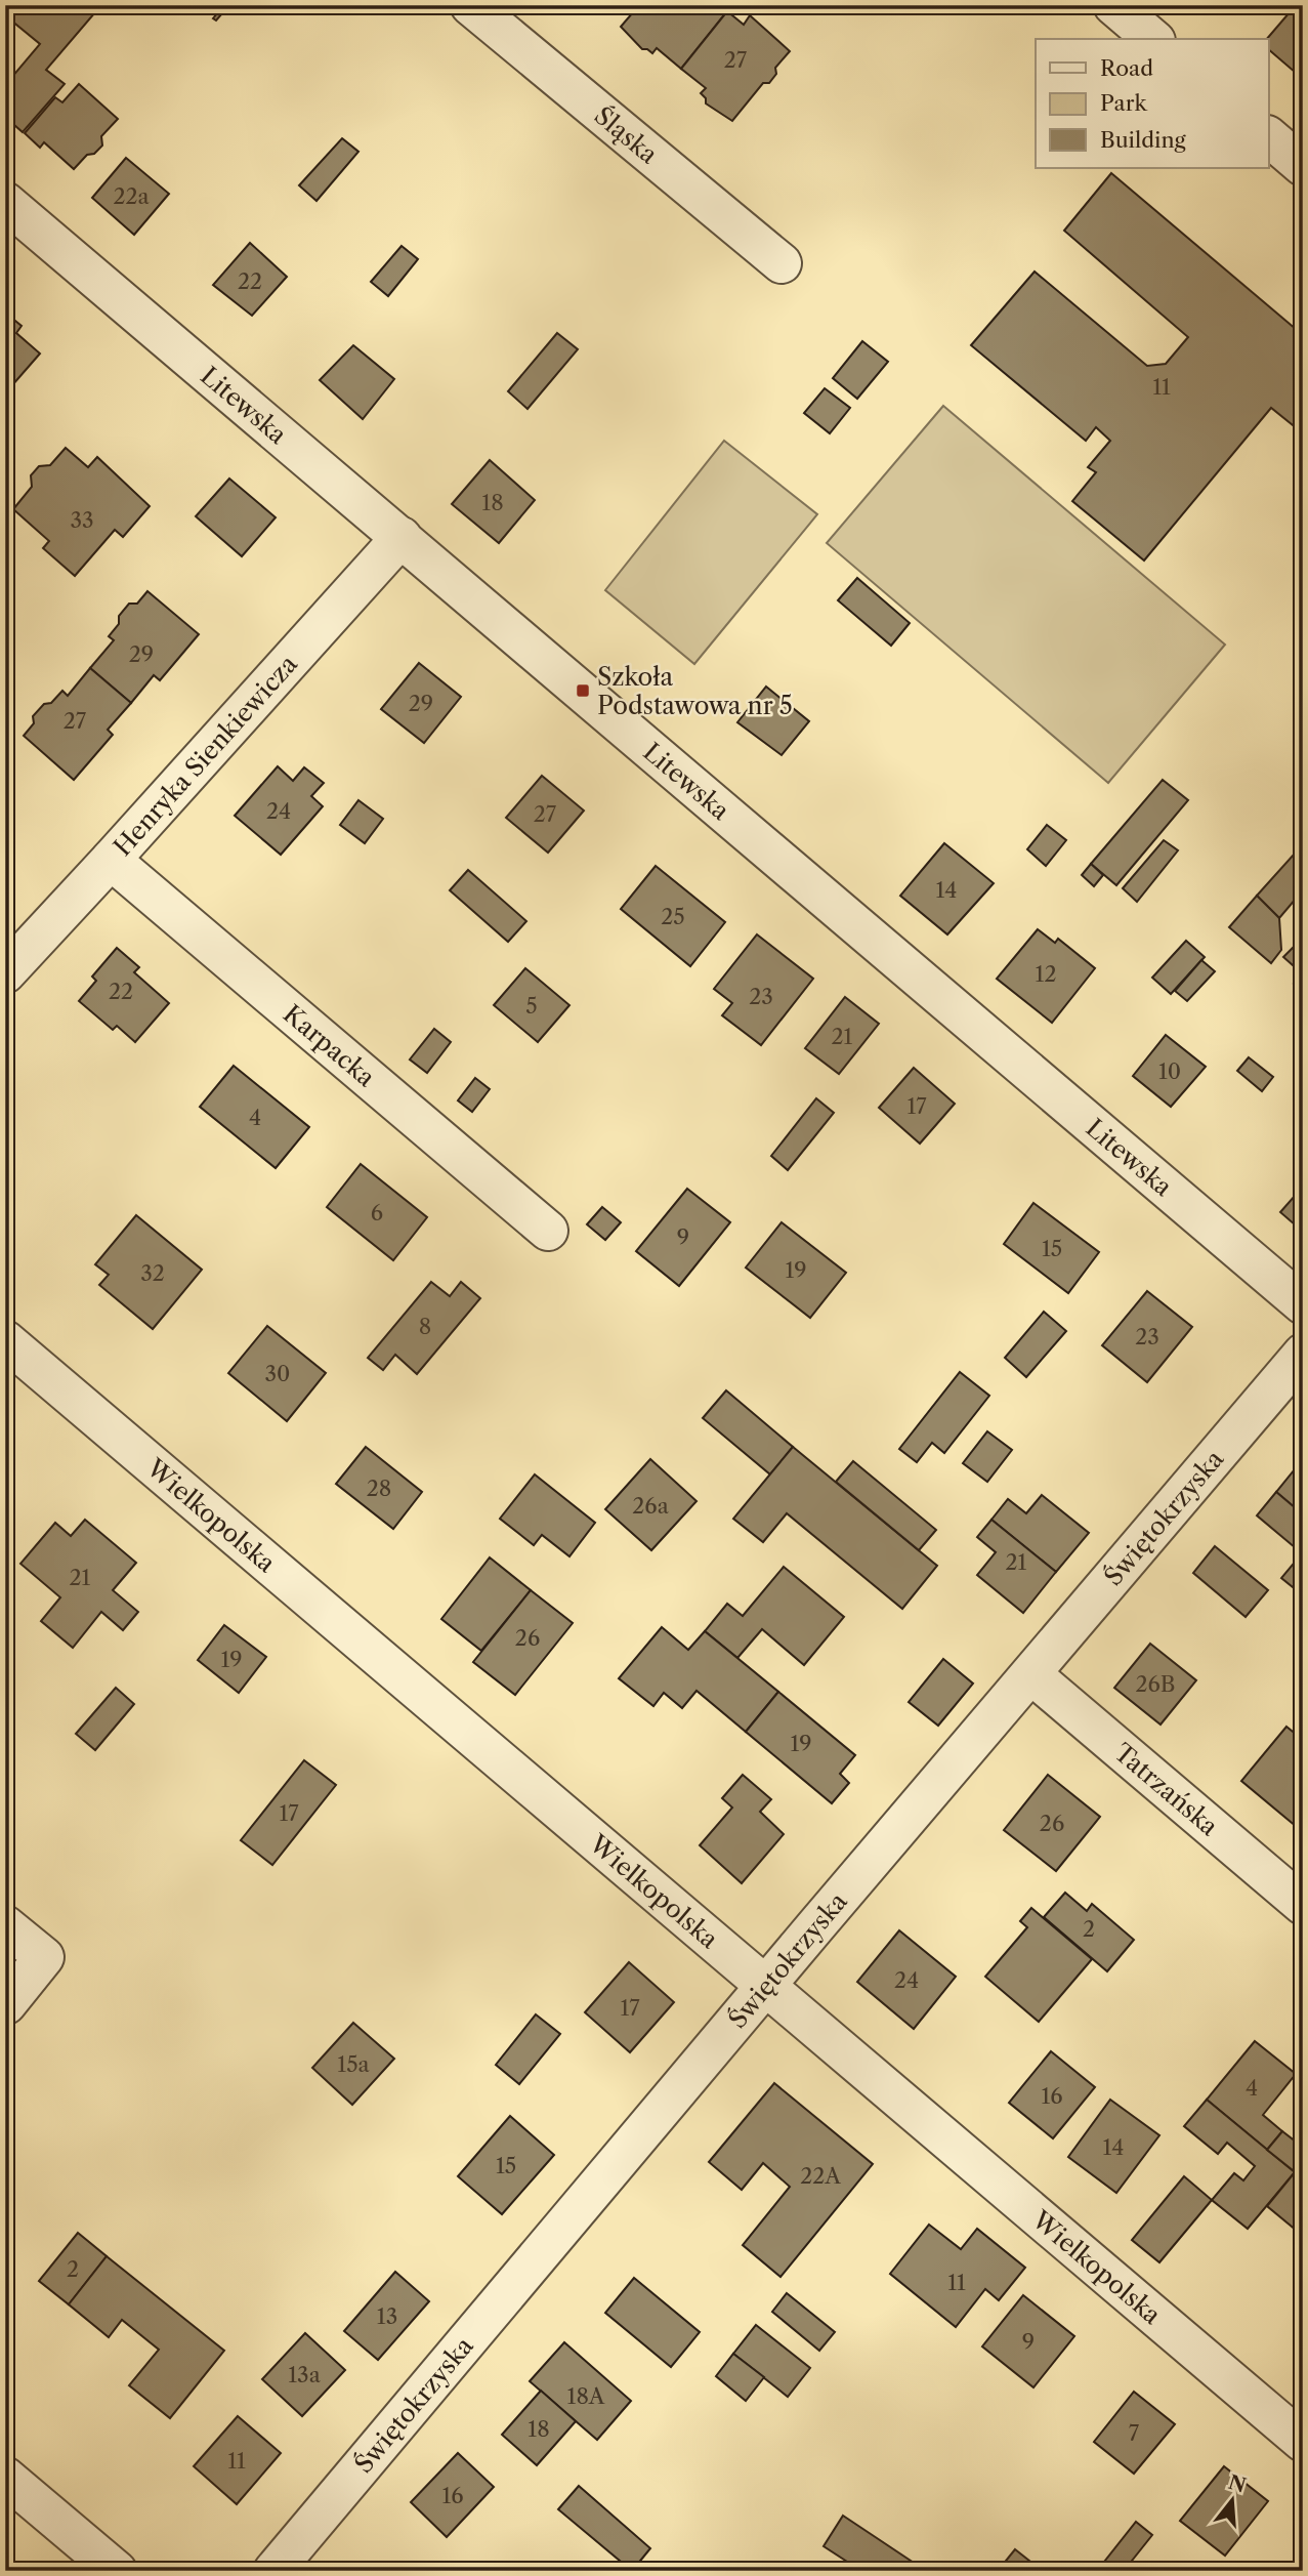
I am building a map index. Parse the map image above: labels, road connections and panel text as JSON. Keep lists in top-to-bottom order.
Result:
{
  "streets": {
    "street": [
      "Śląska",
      "Litewska",
      "Henryka Sienkiewicza",
      "Karpacka",
      "Wielkopolska",
      "Świętokrzyska",
      "Tatrzańska"
    ]
  },
  "crossings": [
    ["Litewska", "Henryka Sienkiewicza"],
    ["Henryka Sienkiewicza", "Karpacka"],
    ["Wielkopolska", "Świętokrzyska"],
    ["Świętokrzyska", "Tatrzańska"]
  ],
  "places": {
    "transit": ["Szkoła Podstawowa nr 5"]
  },
  "house_numbers": [
    "27",
    "22a",
    "22",
    "11",
    "18",
    "33",
    "29",
    "29",
    "27",
    "24",
    "27",
    "14",
    "25",
    "12",
    "22",
    "23",
    "5",
    "21",
    "10",
    "17",
    "4",
    "6",
    "9",
    "15",
    "19",
    "32",
    "8",
    "23",
    "30",
    "28",
    "26a",
    "21",
    "21",
    "26",
    "19",
    "26B",
    "19",
    "17",
    "26",
    "2",
    "24",
    "17",
    "15a",
    "4",
    "16",
    "14",
    "15",
    "22A",
    "2",
    "11",
    "13",
    "9",
    "13a",
    "18A",
    "18",
    "7",
    "11",
    "16"
  ],
  "legend": ["Road", "Park", "Building"],
  "north": "top"
}
